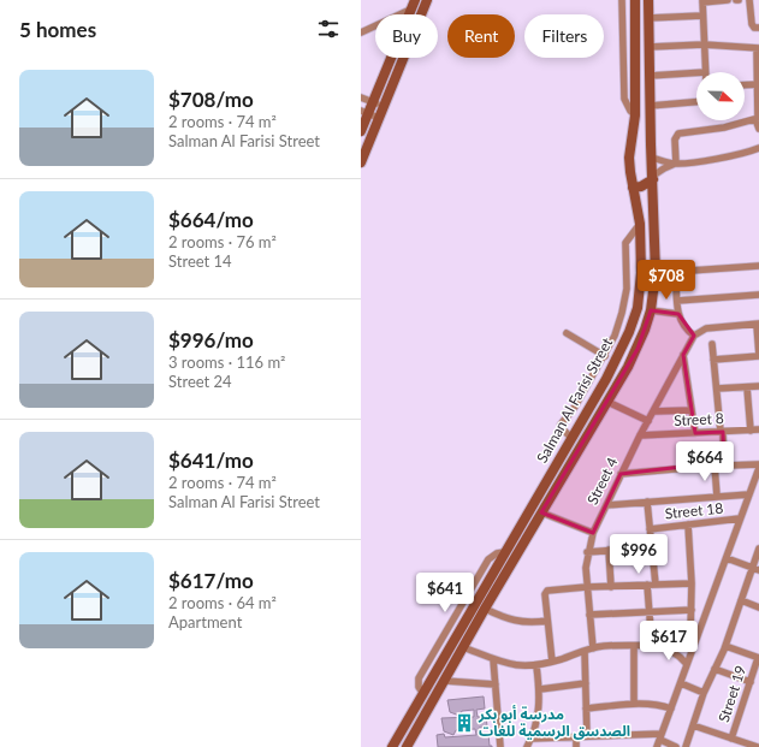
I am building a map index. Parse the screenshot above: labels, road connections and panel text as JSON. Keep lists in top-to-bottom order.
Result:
{
  "streets": {
    "street": [
      "Salman Al Farisi Street",
      "Street 8",
      "Street 4",
      "Street 18",
      "Street 19"
    ]
  },
  "crossings": [
    ["Street 8", "Street 4"]
  ],
  "places": {
    "building": ["مدرسة أبو بكر الصدسق الرسمية للغات"]
  },
  "north": "right",
  "page": {
    "heading": "5 homes",
    "chip": ["Buy", "Rent", "Filters"],
    "list": [
      {
        "name": "$708/mo",
        "note": "2 rooms · 74 m² · Salman Al Farisi Street"
      },
      {
        "name": "$664/mo",
        "note": "2 rooms · 76 m² · Street 14"
      },
      {
        "name": "$996/mo",
        "note": "3 rooms · 116 m² · Street 24"
      },
      {
        "name": "$641/mo",
        "note": "2 rooms · 74 m² · Salman Al Farisi Street"
      },
      {
        "name": "$617/mo",
        "note": "2 rooms · 64 m² · Apartment"
      }
    ],
    "price": [
      "$708",
      "$664",
      "$996",
      "$641",
      "$617"
    ]
  }
}
